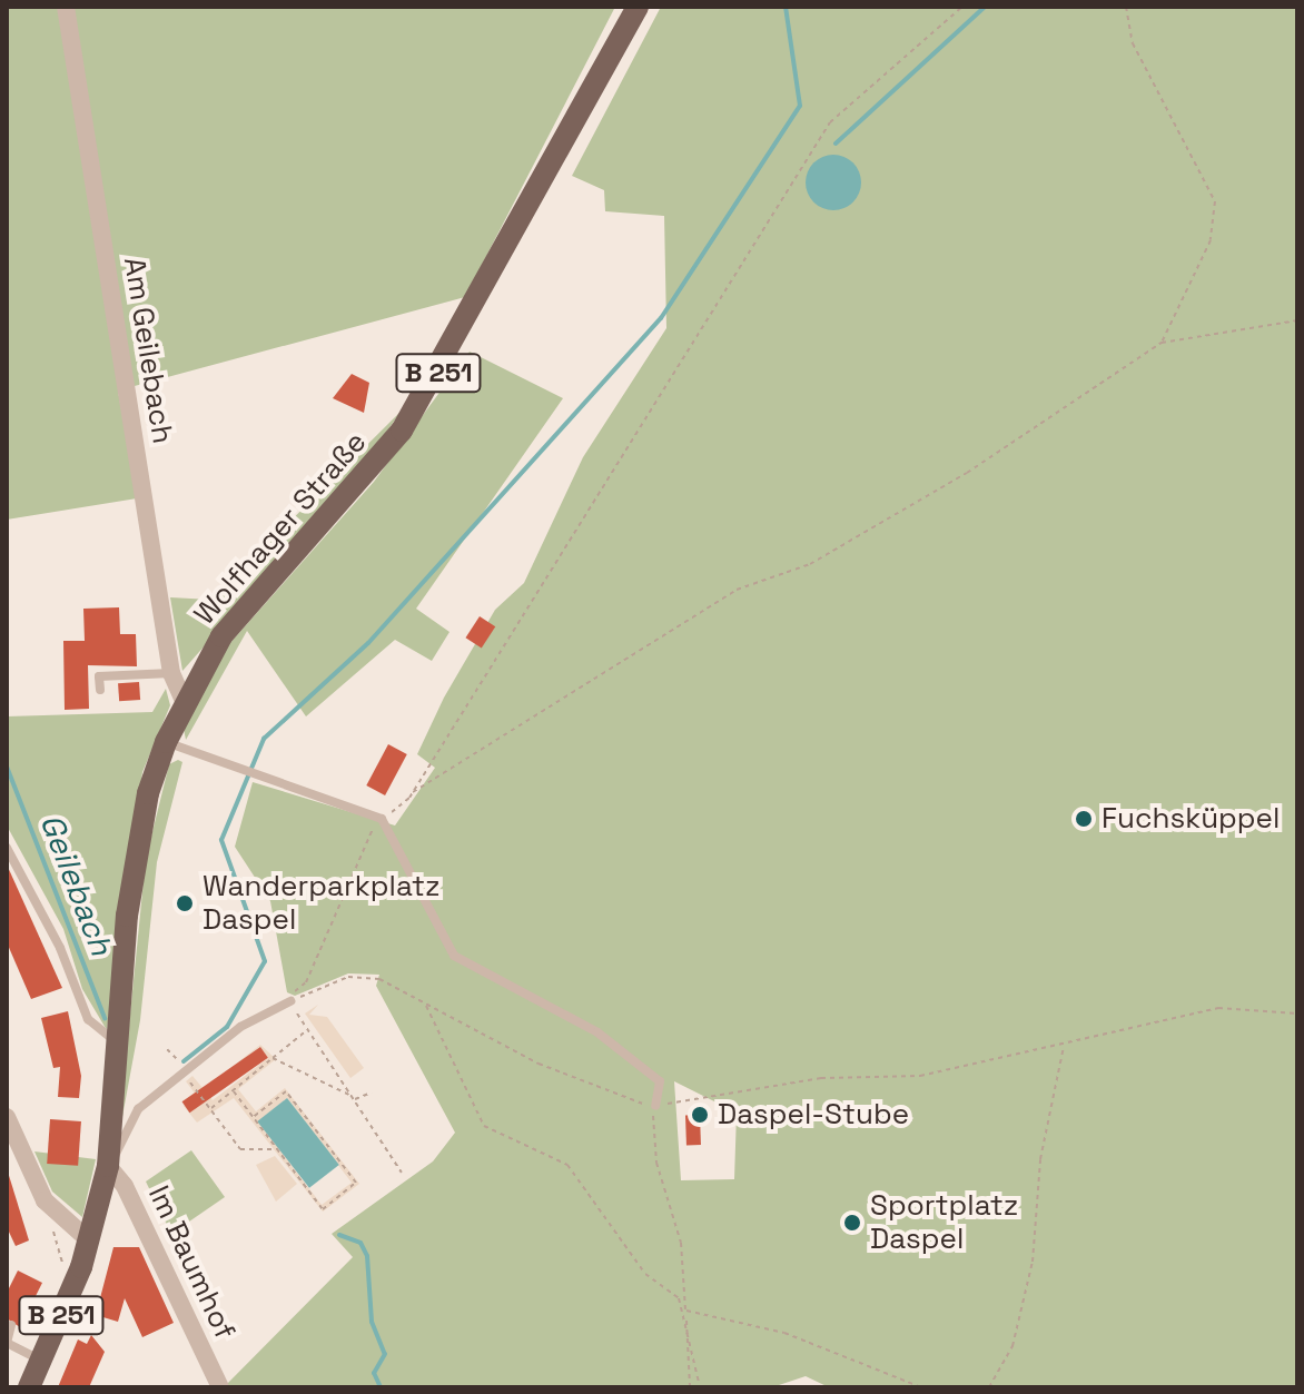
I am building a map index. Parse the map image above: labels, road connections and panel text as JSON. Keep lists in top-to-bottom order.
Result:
{
  "streets": {
    "main road": ["B 251", "Wolfhager Straße"],
    "street": ["Am Geilebach", "Im Baumhof"]
  },
  "crossings": [
    ["Am Geilebach", "Wolfhager Straße"],
    ["Wolfhager Straße", "Im Baumhof"]
  ],
  "water": ["Geilebach"],
  "places": [
    "Fuchsküppel",
    "Wanderparkplatz Daspel",
    "Daspel-Stube",
    "Sportplatz Daspel"
  ]
}
